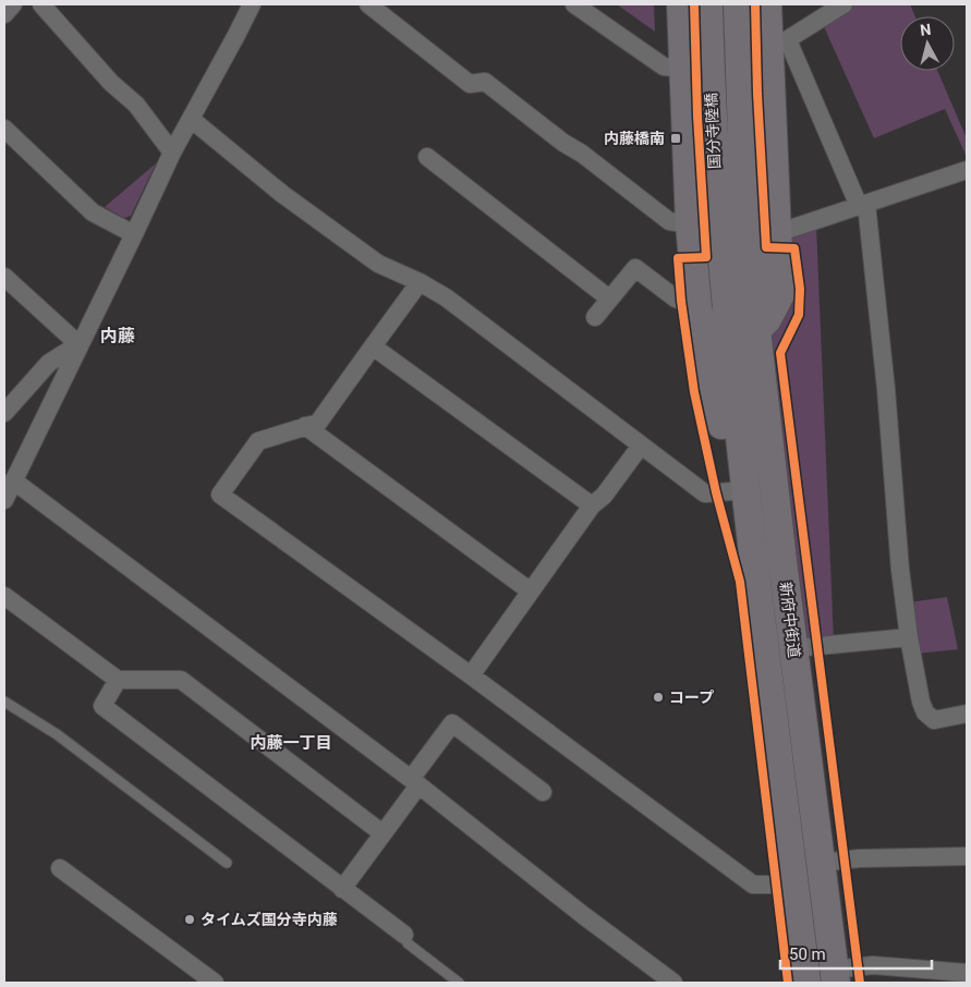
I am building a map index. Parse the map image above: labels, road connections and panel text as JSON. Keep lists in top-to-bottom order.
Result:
{
  "streets": {
    "main road": ["国分寺陸橋", "新府中街道"]
  },
  "crossings": [
    ["国分寺陸橋", "新府中街道"]
  ],
  "districts": ["内藤", "内藤一丁目"],
  "places": {
    "transit": ["内藤橋南"],
    "other": ["コープ", "タイムズ国分寺内藤"]
  },
  "scale_bar": "50 m",
  "north": "top"
}
